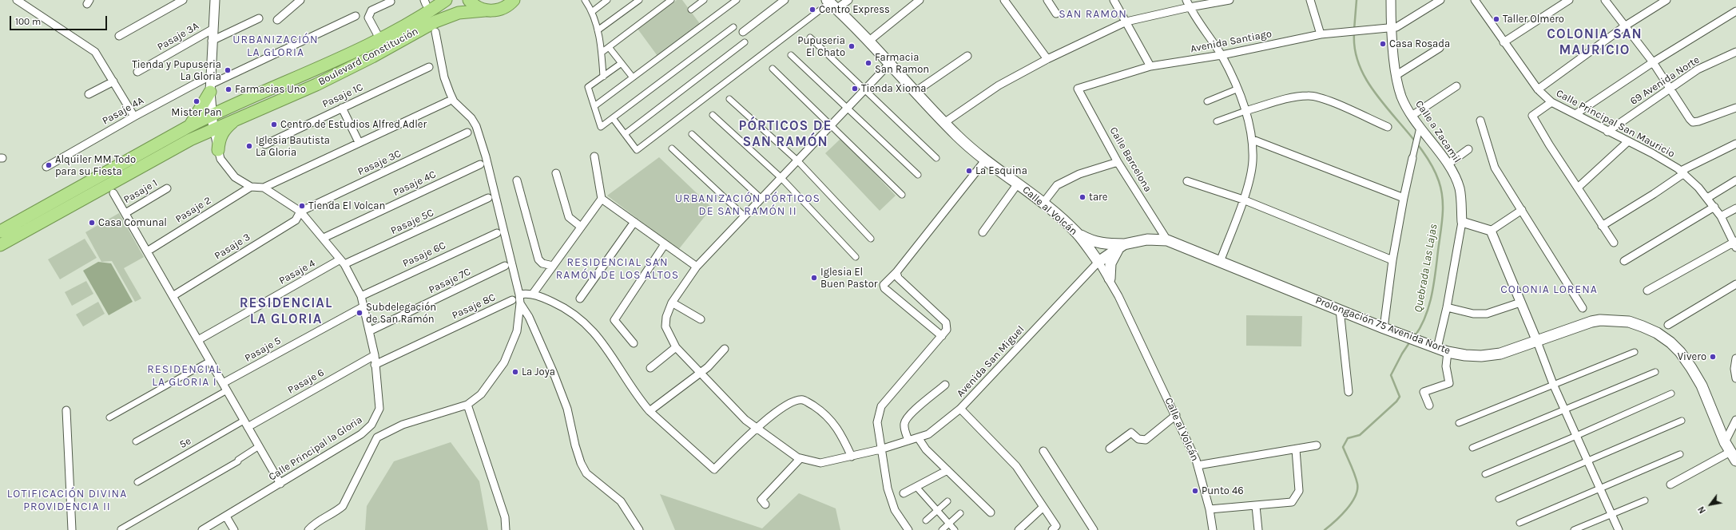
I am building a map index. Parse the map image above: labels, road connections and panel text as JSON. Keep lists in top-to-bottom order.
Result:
{
  "streets": {
    "highway": ["Boulevard Constitución"],
    "main road": ["Calle al Volcán", "Prolongación 75 Avenida Norte"],
    "street": [
      "Pasaje 3A",
      "Avenida Santiago",
      "69 Avenida Norte",
      "Pasaje 1C",
      "Pasaje 4A",
      "Calle Principal San Mauricio",
      "Calle a Zacamil",
      "Calle Barcelona",
      "Pasaje 3C",
      "Pasaje 4C",
      "Pasaje 1",
      "Pasaje 2",
      "Pasaje 5C",
      "Pasaje 3",
      "Pasaje 6C",
      "Pasaje 4",
      "Pasaje 7C",
      "Pasaje 8C",
      "Pasaje 5",
      "Avenida San Miguel",
      "Pasaje 6",
      "5e",
      "Calle Principal la Gloria"
    ]
  },
  "crossings": [
    ["Avenida Santiago", "Calle a Zacamil"],
    ["Avenida Santiago", "Calle Barcelona"],
    ["69 Avenida Norte", "Calle Principal San Mauricio"],
    ["Calle Barcelona", "Prolongación 75 Avenida Norte"],
    ["Pasaje 3C", "Pasaje 3"],
    ["Pasaje 3C", "Calle Principal la Gloria"],
    ["Pasaje 4C", "Calle Principal la Gloria"],
    ["Calle al Volcán", "Prolongación 75 Avenida Norte"],
    ["Calle al Volcán", "Avenida San Miguel"],
    ["Pasaje 5C", "Pasaje 4"],
    ["Pasaje 5C", "Calle Principal la Gloria"],
    ["Pasaje 3", "Calle Principal la Gloria"],
    ["Pasaje 6C", "Calle Principal la Gloria"],
    ["Pasaje 4", "Calle Principal la Gloria"],
    ["Pasaje 7C", "Calle Principal la Gloria"],
    ["Pasaje 8C", "Calle Principal la Gloria"],
    ["Prolongación 75 Avenida Norte", "Avenida San Miguel"],
    ["Pasaje 5", "Calle Principal la Gloria"],
    ["Pasaje 6", "5e"],
    ["Pasaje 6", "Calle Principal la Gloria"]
  ],
  "districts": [
    "SAN RAMON",
    "COLONIA SAN MAURICIO",
    "URBANIZACIÓN LA GLORIA",
    "PÓRTICOS DE SAN RAMÓN",
    "URBANIZACIÓN PÓRTICOS DE SAN RAMÓN II",
    "RESIDENCIAL SAN RAMÓN DE LOS ALTOS",
    "COLONIA LORENA",
    "RESIDENCIAL LA GLORIA",
    "RESIDENCIAL LA GLORIA I",
    "LOTIFICACIÓN DIVINA PROVIDENCIA II"
  ],
  "water": ["Quebrada Las Lajas"],
  "places": [
    "Centro Express",
    "Taller Olmero",
    "Casa Rosada",
    "Pupuseria El Chato",
    "Farmacia San Ramon",
    "Tienda y Pupuseria La Gloria",
    "Tienda Xioma",
    "Farmacias Uno",
    "Mister Pan",
    "Centro de Estudios Alfred Adler",
    "Iglesia Bautista La Gloria",
    "Alquiler MM Todo para su Fiesta",
    "La Esquina",
    "tare",
    "Tienda El Volcan",
    "Casa Comunal",
    "Iglesia El Buen Pastor",
    "Subdelegación de San Ramón",
    "Vivero",
    "La Joya",
    "Punto 46"
  ],
  "scale_bar": "100 m",
  "north": "bottom left"
}
